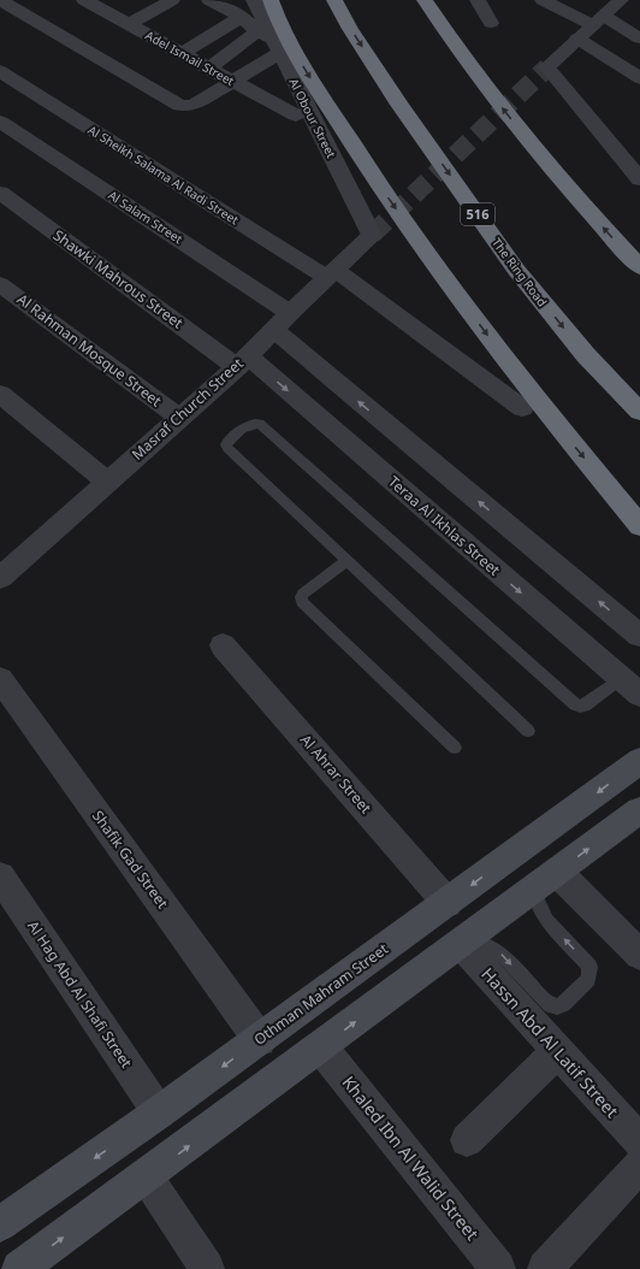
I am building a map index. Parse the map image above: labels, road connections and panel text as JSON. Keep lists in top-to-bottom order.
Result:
{
  "streets": {
    "highway": ["516", "The Ring Road"],
    "main road": ["Othman Mahram Street"],
    "street": [
      "Adel Ismail Street",
      "Al Obour Street",
      "Al Sheikh Salama Al Radi Street",
      "Al Salam Street",
      "Shawki Mahrous Street",
      "Al Rahman Mosque Street",
      "Masraf Church Street",
      "Teraa Al Ikhlas Street",
      "Al Ahrar Street",
      "Shafik Gad Street",
      "Al Hag Abd Al Shafi Street",
      "Hassn Abd Al Latif Street",
      "Khaled Ibn Al Walid Street"
    ]
  },
  "crossings": [
    ["Al Obour Street", "Masraf Church Street"],
    ["Al Sheikh Salama Al Radi Street", "Masraf Church Street"],
    ["Al Salam Street", "Masraf Church Street"],
    ["Shawki Mahrous Street", "Masraf Church Street"],
    ["Shawki Mahrous Street", "Teraa Al Ikhlas Street"],
    ["Al Rahman Mosque Street", "Masraf Church Street"],
    ["Masraf Church Street", "Teraa Al Ikhlas Street"],
    ["Al Ahrar Street", "Othman Mahram Street"],
    ["Shafik Gad Street", "Othman Mahram Street"],
    ["Al Hag Abd Al Shafi Street", "Othman Mahram Street"]
  ]
}
